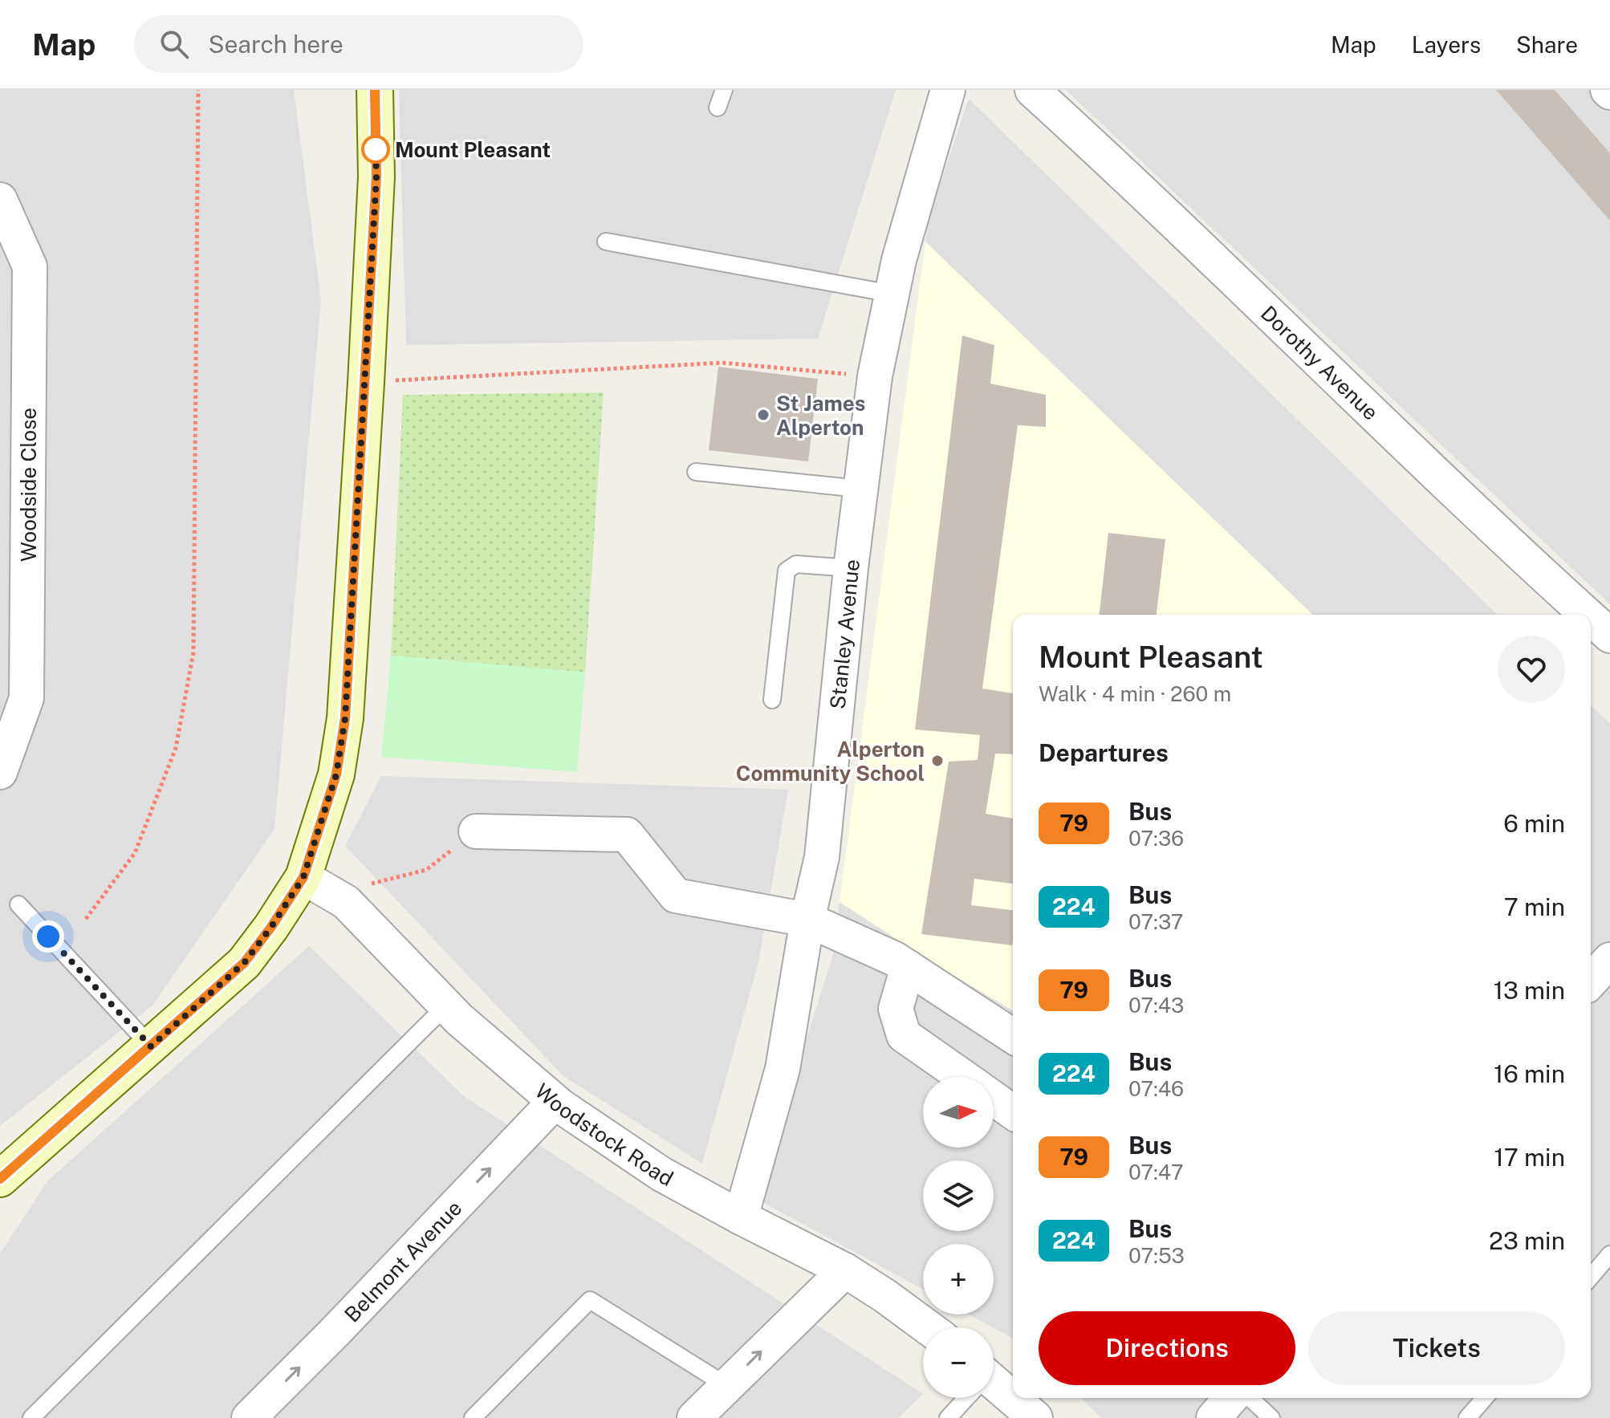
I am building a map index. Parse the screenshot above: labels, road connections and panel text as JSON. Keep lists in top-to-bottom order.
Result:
{
  "streets": {
    "street": [
      "Dorothy Avenue",
      "Woodside Close",
      "Stanley Avenue",
      "Woodstock Road",
      "Belmont Avenue"
    ]
  },
  "crossings": [
    ["Stanley Avenue", "Woodstock Road"],
    ["Woodstock Road", "Belmont Avenue"]
  ],
  "one_way": ["Belmont Avenue"],
  "places": ["Mount Pleasant", "St James Alperton", "Alperton Community School"],
  "lines": ["bus line 79"],
  "north": "right",
  "page": {
    "header": "Map",
    "search": "Search here",
    "nav": ["Map", "Layers", "Share"],
    "heading": [
      ["Mount Pleasant", "Walk · 4 min · 260 m"],
      "Departures"
    ],
    "list": [
      {
        "mark": "79",
        "name": "Bus",
        "note": "07:36",
        "value": "6 min"
      },
      {
        "mark": "224",
        "name": "Bus",
        "note": "07:37",
        "value": "7 min"
      },
      {
        "mark": "79",
        "name": "Bus",
        "note": "07:43",
        "value": "13 min"
      },
      {
        "mark": "224",
        "name": "Bus",
        "note": "07:46",
        "value": "16 min"
      },
      {
        "mark": "79",
        "name": "Bus",
        "note": "07:47",
        "value": "17 min"
      },
      {
        "mark": "224",
        "name": "Bus",
        "note": "07:53",
        "value": "23 min"
      }
    ],
    "map_buttons": ["+", "−"],
    "buttons": ["Directions", "Tickets"]
  }
}
